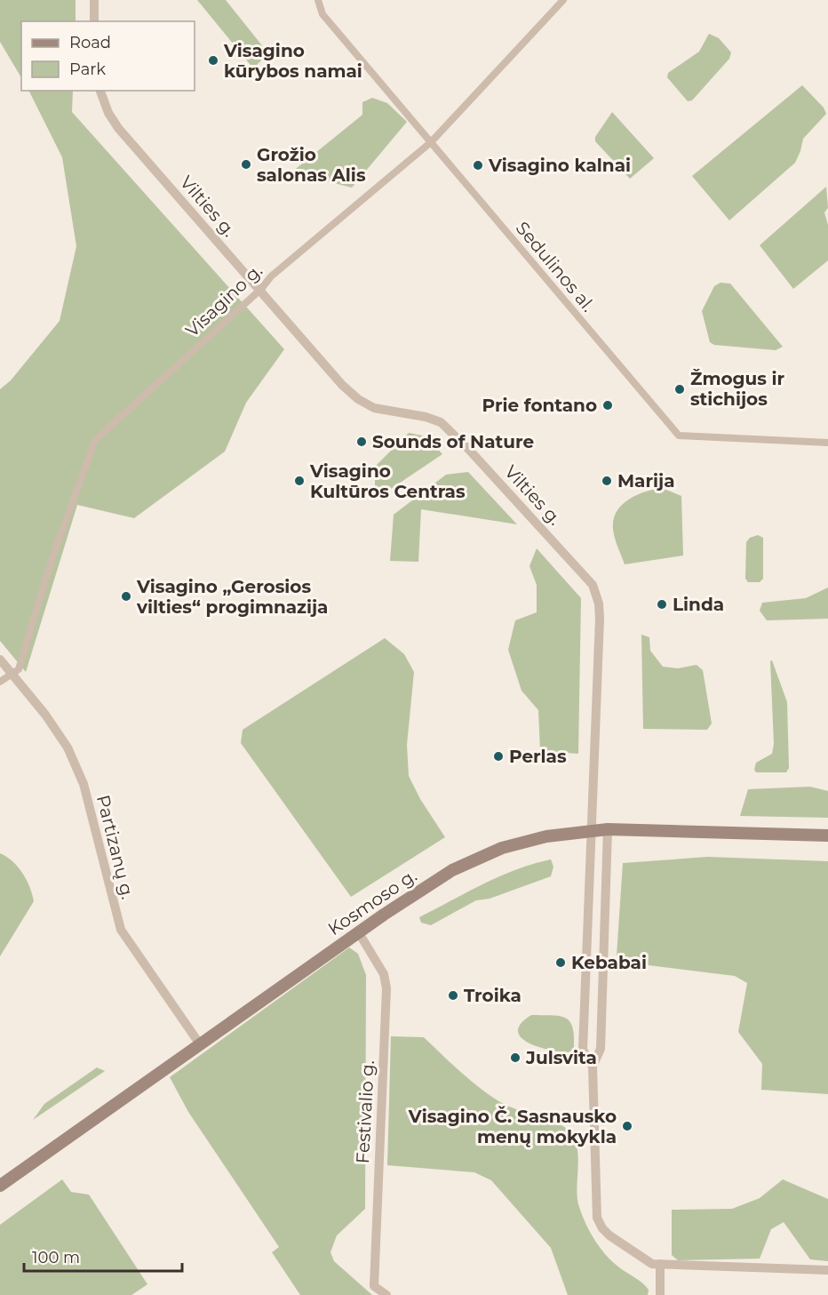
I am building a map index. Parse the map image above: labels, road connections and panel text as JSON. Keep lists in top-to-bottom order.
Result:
{
  "streets": {
    "main road": ["Kosmoso g."],
    "street": [
      "Vilties g.",
      "Sedulinos al.",
      "Visagino g.",
      "Partizanų g.",
      "Festivalio g."
    ]
  },
  "crossings": [
    ["Vilties g.", "Visagino g."],
    ["Vilties g.", "Kosmoso g."],
    ["Sedulinos al.", "Visagino g."],
    ["Visagino g.", "Partizanų g."],
    ["Partizanų g.", "Kosmoso g."],
    ["Kosmoso g.", "Festivalio g."]
  ],
  "places": [
    "Visagino kūrybos namai",
    "Grožio salonas Alis",
    "Visagino kalnai",
    "Žmogus ir stichijos",
    "Prie fontano",
    "Sounds of Nature",
    "Visagino Kultūros Centras",
    "Marija",
    "Visagino „Gerosios vilties“ progimnazija",
    "Linda",
    "Perlas",
    "Kebabai",
    "Troika",
    "Julsvita",
    "Visagino Č. Sasnausko menų mokykla"
  ],
  "legend": ["Road", "Park"],
  "scale_bar": "100 m"
}
